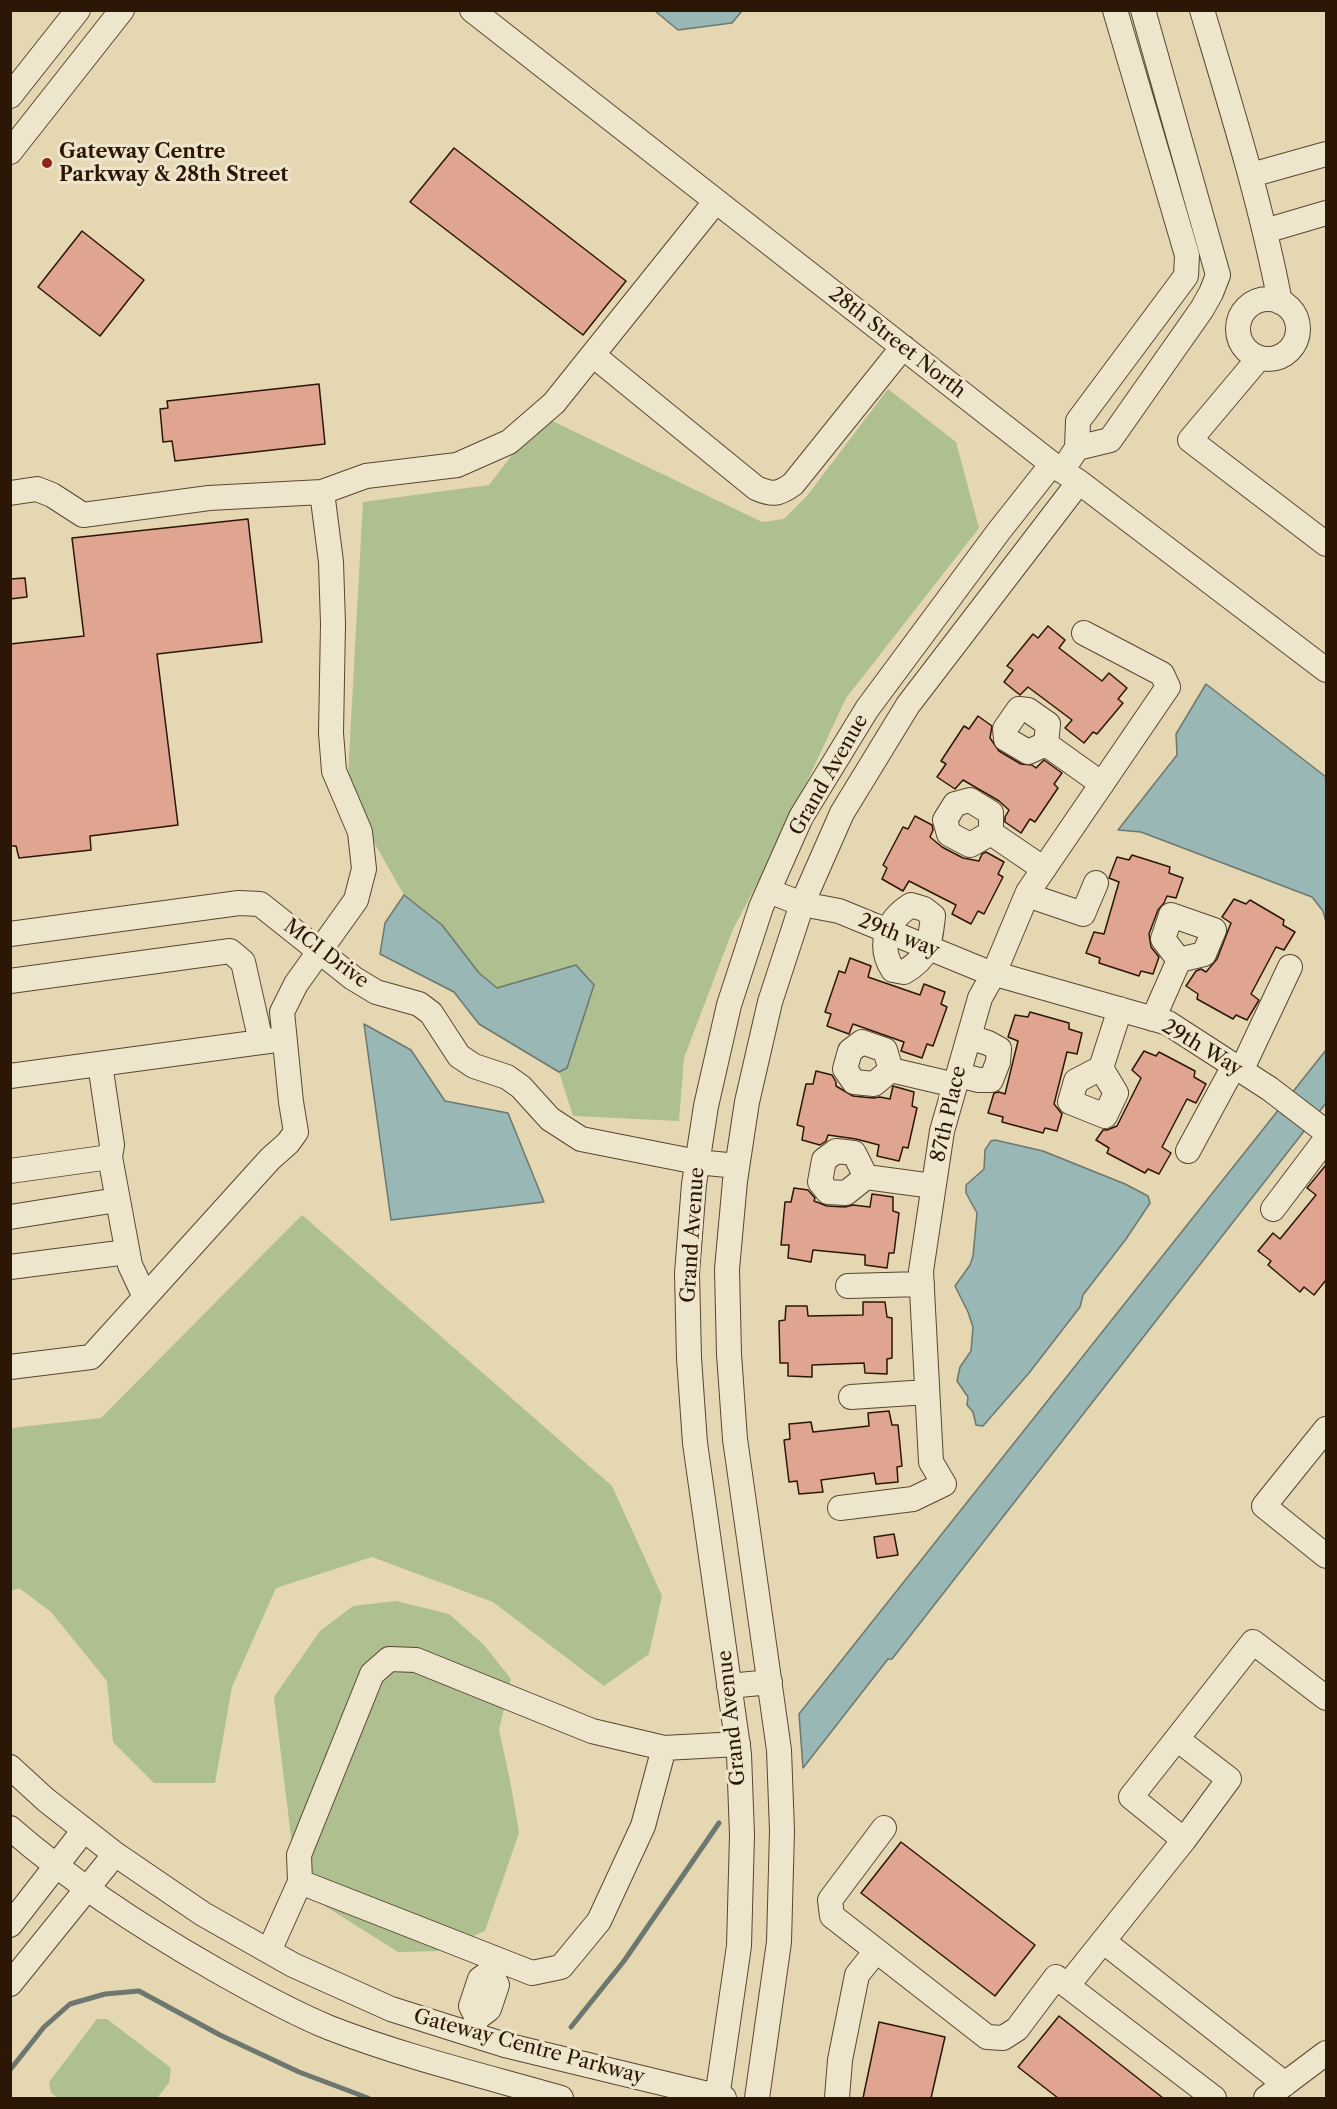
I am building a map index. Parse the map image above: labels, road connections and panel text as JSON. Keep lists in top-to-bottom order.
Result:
{
  "streets": {
    "street": [
      "28th Street North",
      "Grand Avenue",
      "29th way",
      "MCI Drive",
      "29th Way",
      "87th Place",
      "Gateway Centre Parkway"
    ]
  },
  "crossings": [
    ["28th Street North", "Grand Avenue"],
    ["Grand Avenue", "29th way"],
    ["Grand Avenue", "MCI Drive"],
    ["Grand Avenue", "Gateway Centre Parkway"],
    ["29th way", "29th Way"],
    ["29th way", "87th Place"],
    ["29th Way", "87th Place"]
  ],
  "places": ["Gateway Centre Parkway & 28th Street"]
}
